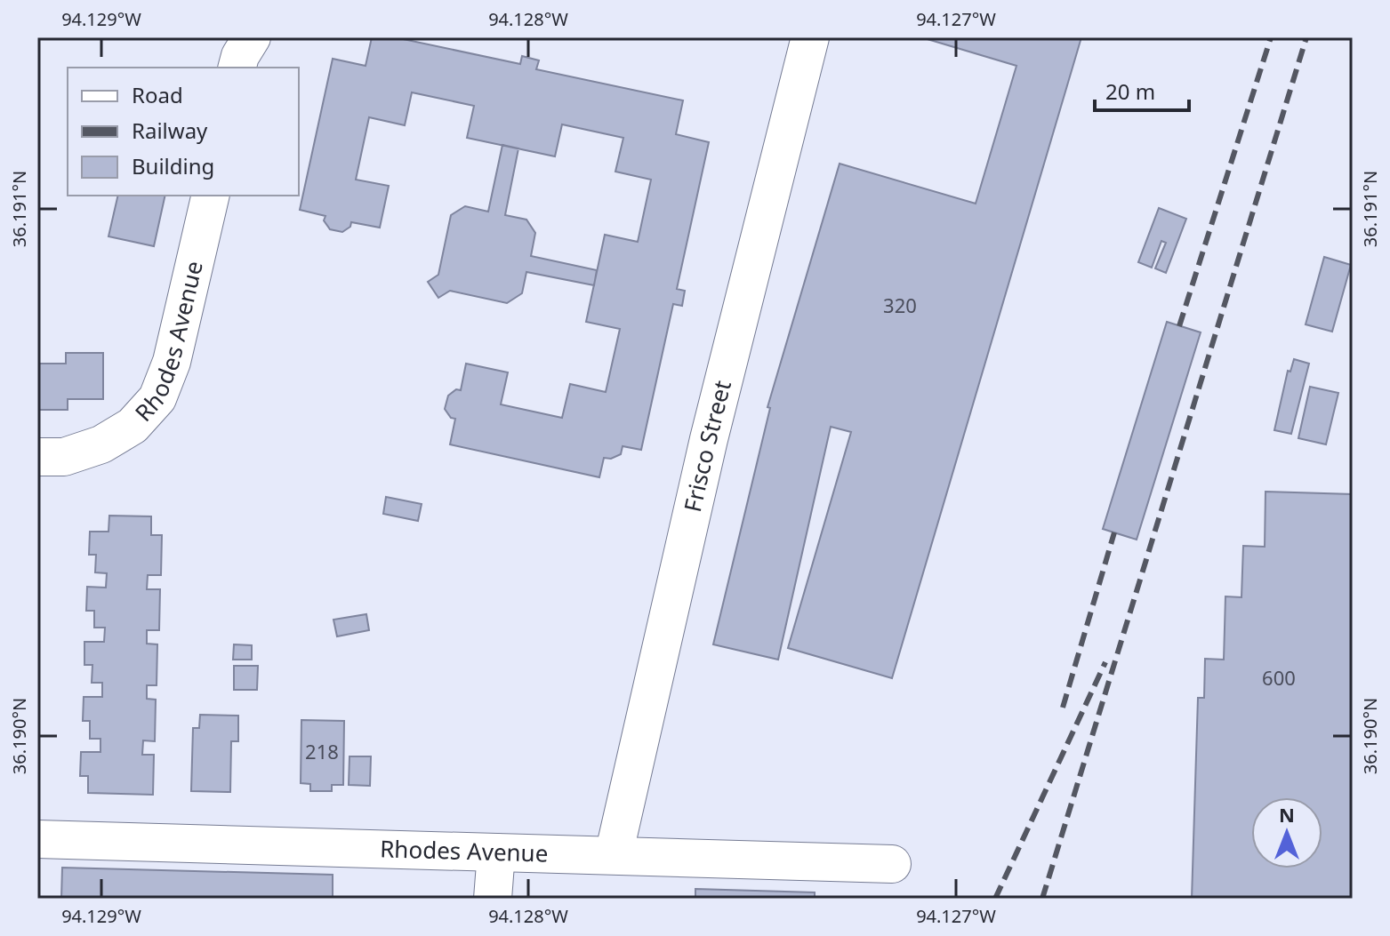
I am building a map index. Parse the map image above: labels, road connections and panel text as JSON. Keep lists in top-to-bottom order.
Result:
{
  "streets": {
    "street": ["Rhodes Avenue", "Frisco Street"]
  },
  "crossings": [
    ["Rhodes Avenue", "Frisco Street"]
  ],
  "house_numbers": ["320", "600", "218"],
  "legend": ["Road", "Railway", "Building"],
  "scale_bar": "20 m",
  "north": "top",
  "coordinates": [
    "94.129°W",
    "94.128°W",
    "94.127°W",
    "36.191°N",
    "36.190°N"
  ]
}
